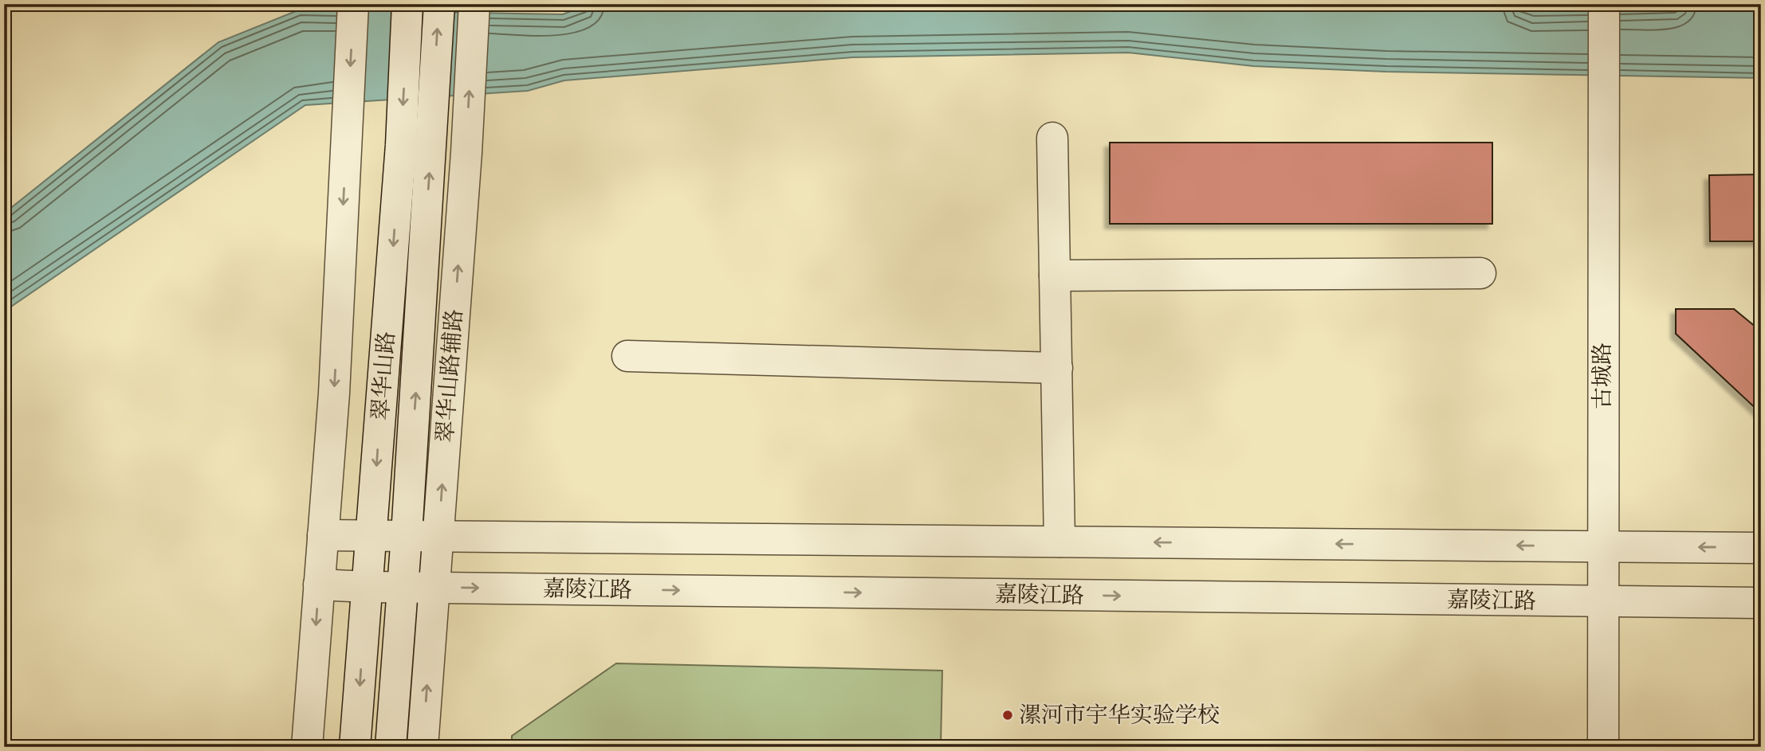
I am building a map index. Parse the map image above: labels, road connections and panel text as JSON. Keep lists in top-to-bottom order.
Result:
{
  "streets": {
    "street": [
      "翠华山路",
      "翠华山路辅路",
      "古城路",
      "嘉陵江路"
    ]
  },
  "crossings": [
    ["翠华山路", "嘉陵江路"],
    ["翠华山路辅路", "嘉陵江路"],
    ["古城路", "嘉陵江路"]
  ],
  "places": ["漯河市宇华实验学校"]
}
